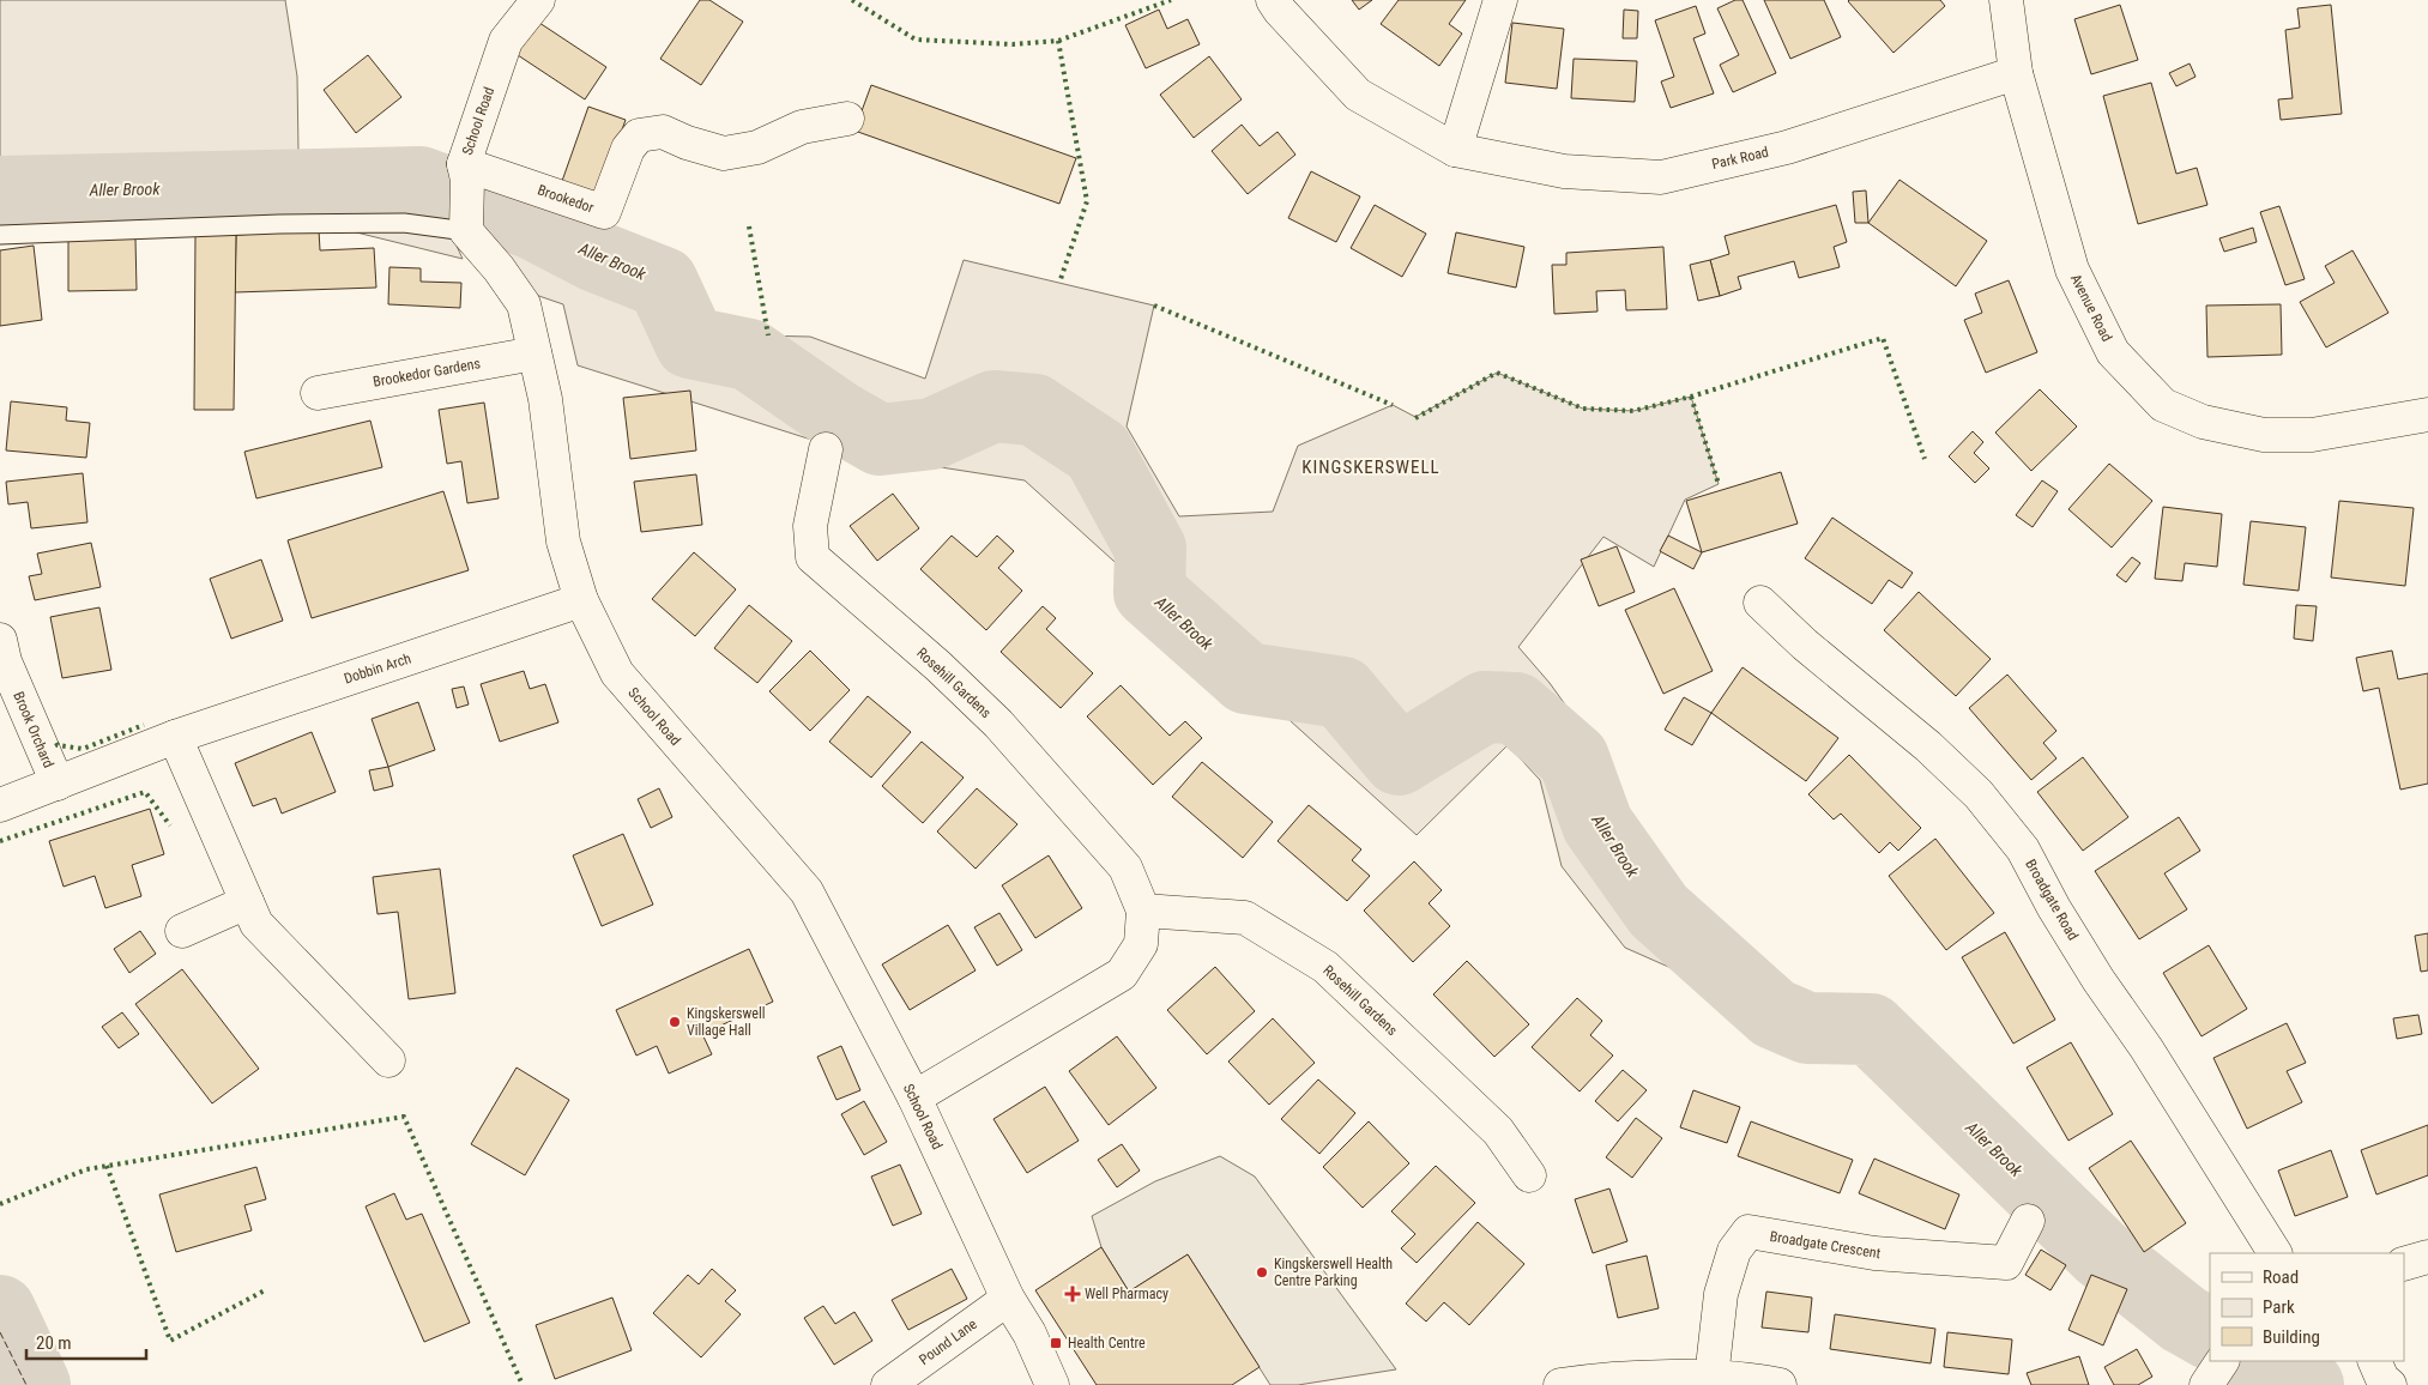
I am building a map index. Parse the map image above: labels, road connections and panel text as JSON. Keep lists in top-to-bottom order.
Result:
{
  "streets": {
    "street": [
      "School Road",
      "Park Road",
      "Brookedor",
      "Avenue Road",
      "Brookedor Gardens",
      "Dobbin Arch",
      "Rosehill Gardens",
      "Brook Orchard",
      "Broadgate Road",
      "Broadgate Crescent",
      "Pound Lane"
    ]
  },
  "crossings": [
    ["School Road", "Brookedor"],
    ["School Road", "Brookedor Gardens"],
    ["School Road", "Dobbin Arch"],
    ["School Road", "Rosehill Gardens"],
    ["School Road", "Pound Lane"],
    ["Park Road", "Avenue Road"],
    ["Dobbin Arch", "Brook Orchard"]
  ],
  "districts": ["KINGSKERSWELL"],
  "water": ["Aller Brook"],
  "places": {
    "other": ["Kingskerswell Village Hall", "Kingskerswell Health Centre Parking"],
    "health": ["Well Pharmacy"],
    "transit": ["Health Centre"]
  },
  "legend": ["Road", "Park", "Building"],
  "scale_bar": "20 m"
}
